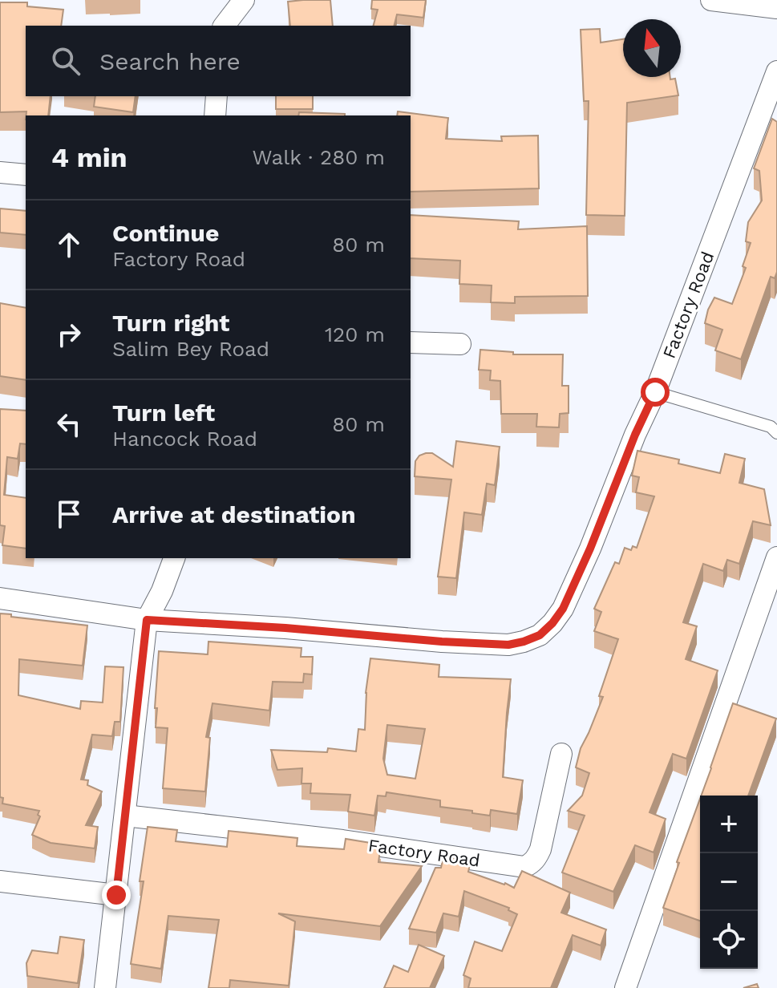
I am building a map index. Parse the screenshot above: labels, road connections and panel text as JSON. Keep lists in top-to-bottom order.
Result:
{
  "streets": {
    "street": ["Factory Road"]
  },
  "north": "top",
  "page": {
    "search": "Search here",
    "heading": ["4 min", "Walk · 280 m"],
    "list": [
      ["Continue", "Factory Road", "80 m"],
      ["Turn right", "Salim Bey Road", "120 m"],
      ["Turn left", "Hancock Road", "80 m"],
      "Arrive at destination"
    ],
    "map_buttons": ["+", "−"]
  }
}
